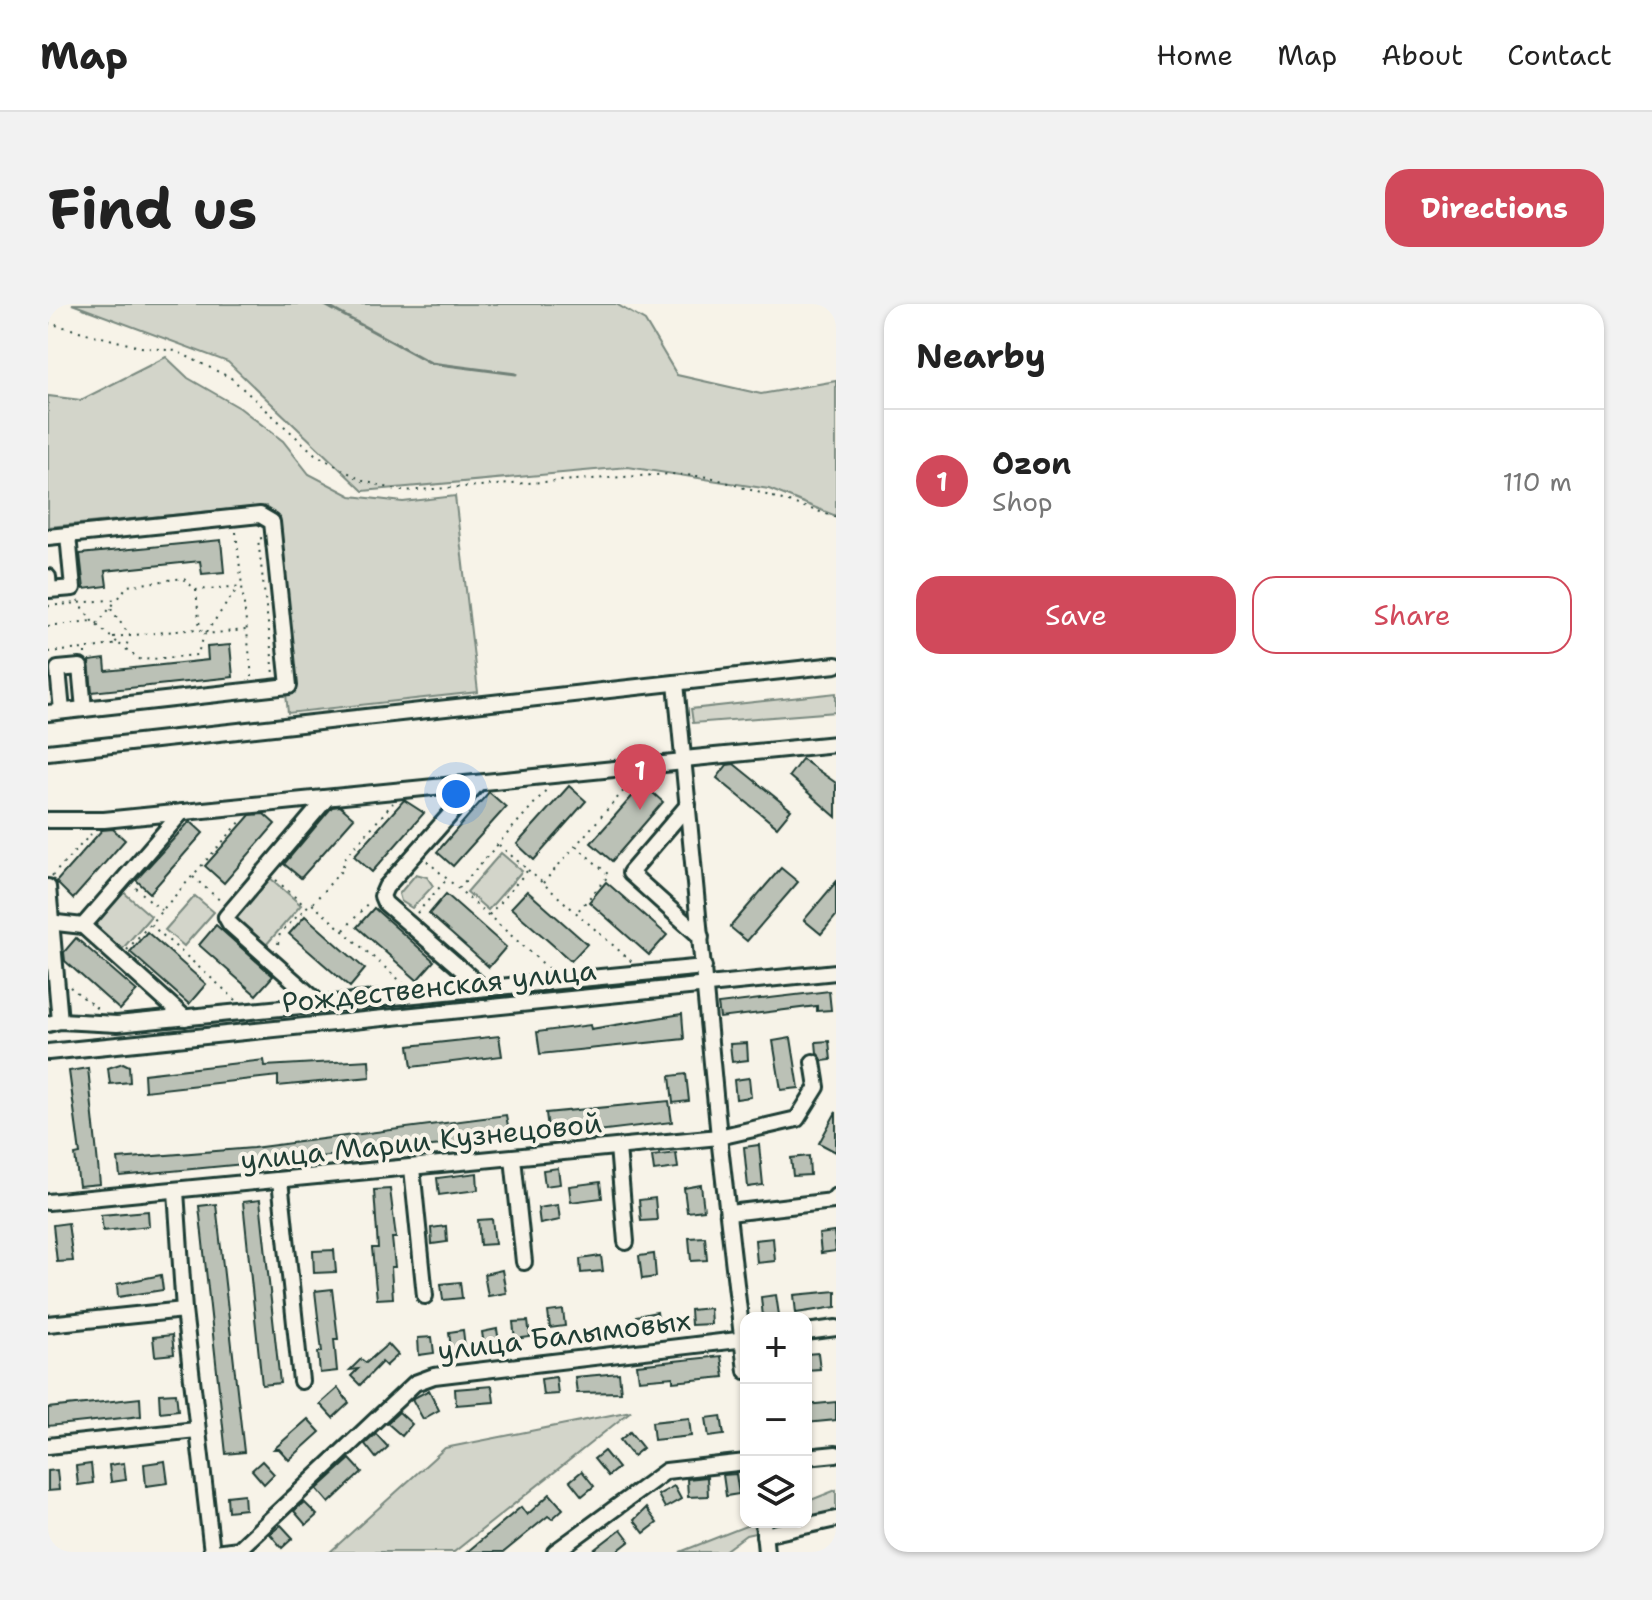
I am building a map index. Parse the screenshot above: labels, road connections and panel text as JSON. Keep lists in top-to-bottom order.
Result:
{
  "streets": {
    "street": ["Рождественская улица", "улица Марии Кузнецовой", "улица Балымовых"]
  },
  "page": {
    "header": "Map",
    "nav": [
      "Home",
      "Map",
      "About",
      "Contact"
    ],
    "buttons": [
      "Directions",
      ["Save", "Share"]
    ],
    "title": "Find us",
    "heading": "Nearby",
    "list": [
      {
        "mark": "1",
        "name": "Ozon",
        "note": "Shop",
        "value": "110 m"
      }
    ],
    "pins": "1",
    "map_buttons": ["+", "−"]
  }
}
